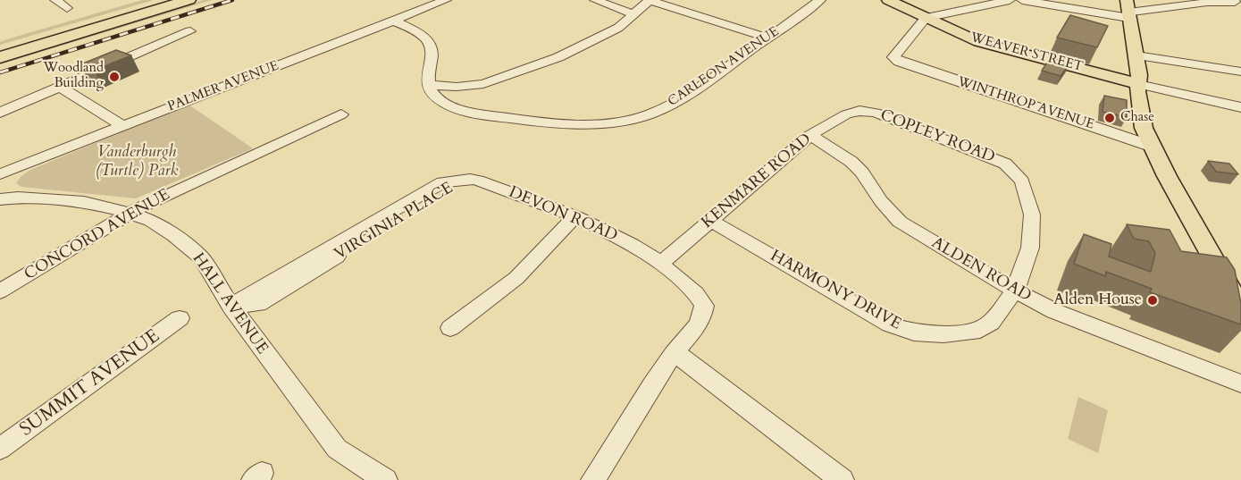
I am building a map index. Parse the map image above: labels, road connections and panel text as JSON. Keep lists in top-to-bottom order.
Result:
{
  "streets": {
    "main road": ["WEAVER STREET"],
    "street": [
      "CARLEON AVENUE",
      "PALMER AVENUE",
      "WINTHROP AVENUE",
      "COPLEY ROAD",
      "KENMARE ROAD",
      "DEVON ROAD",
      "VIRGINIA PLACE",
      "CONCORD AVENUE",
      "ALDEN ROAD",
      "HARMONY DRIVE",
      "HALL AVENUE",
      "SUMMIT AVENUE"
    ]
  },
  "crossings": [
    ["WEAVER STREET", "WINTHROP AVENUE"],
    ["COPLEY ROAD", "KENMARE ROAD"],
    ["COPLEY ROAD", "ALDEN ROAD"],
    ["COPLEY ROAD", "HARMONY DRIVE"],
    ["KENMARE ROAD", "DEVON ROAD"],
    ["KENMARE ROAD", "ALDEN ROAD"],
    ["KENMARE ROAD", "HARMONY DRIVE"],
    ["DEVON ROAD", "VIRGINIA PLACE"],
    ["VIRGINIA PLACE", "HALL AVENUE"],
    ["CONCORD AVENUE", "HALL AVENUE"],
    ["ALDEN ROAD", "HARMONY DRIVE"]
  ],
  "parks": ["Vanderburgh (Turtle) Park"],
  "places": ["Woodland Building", "Chase", "Alden House"]
}
